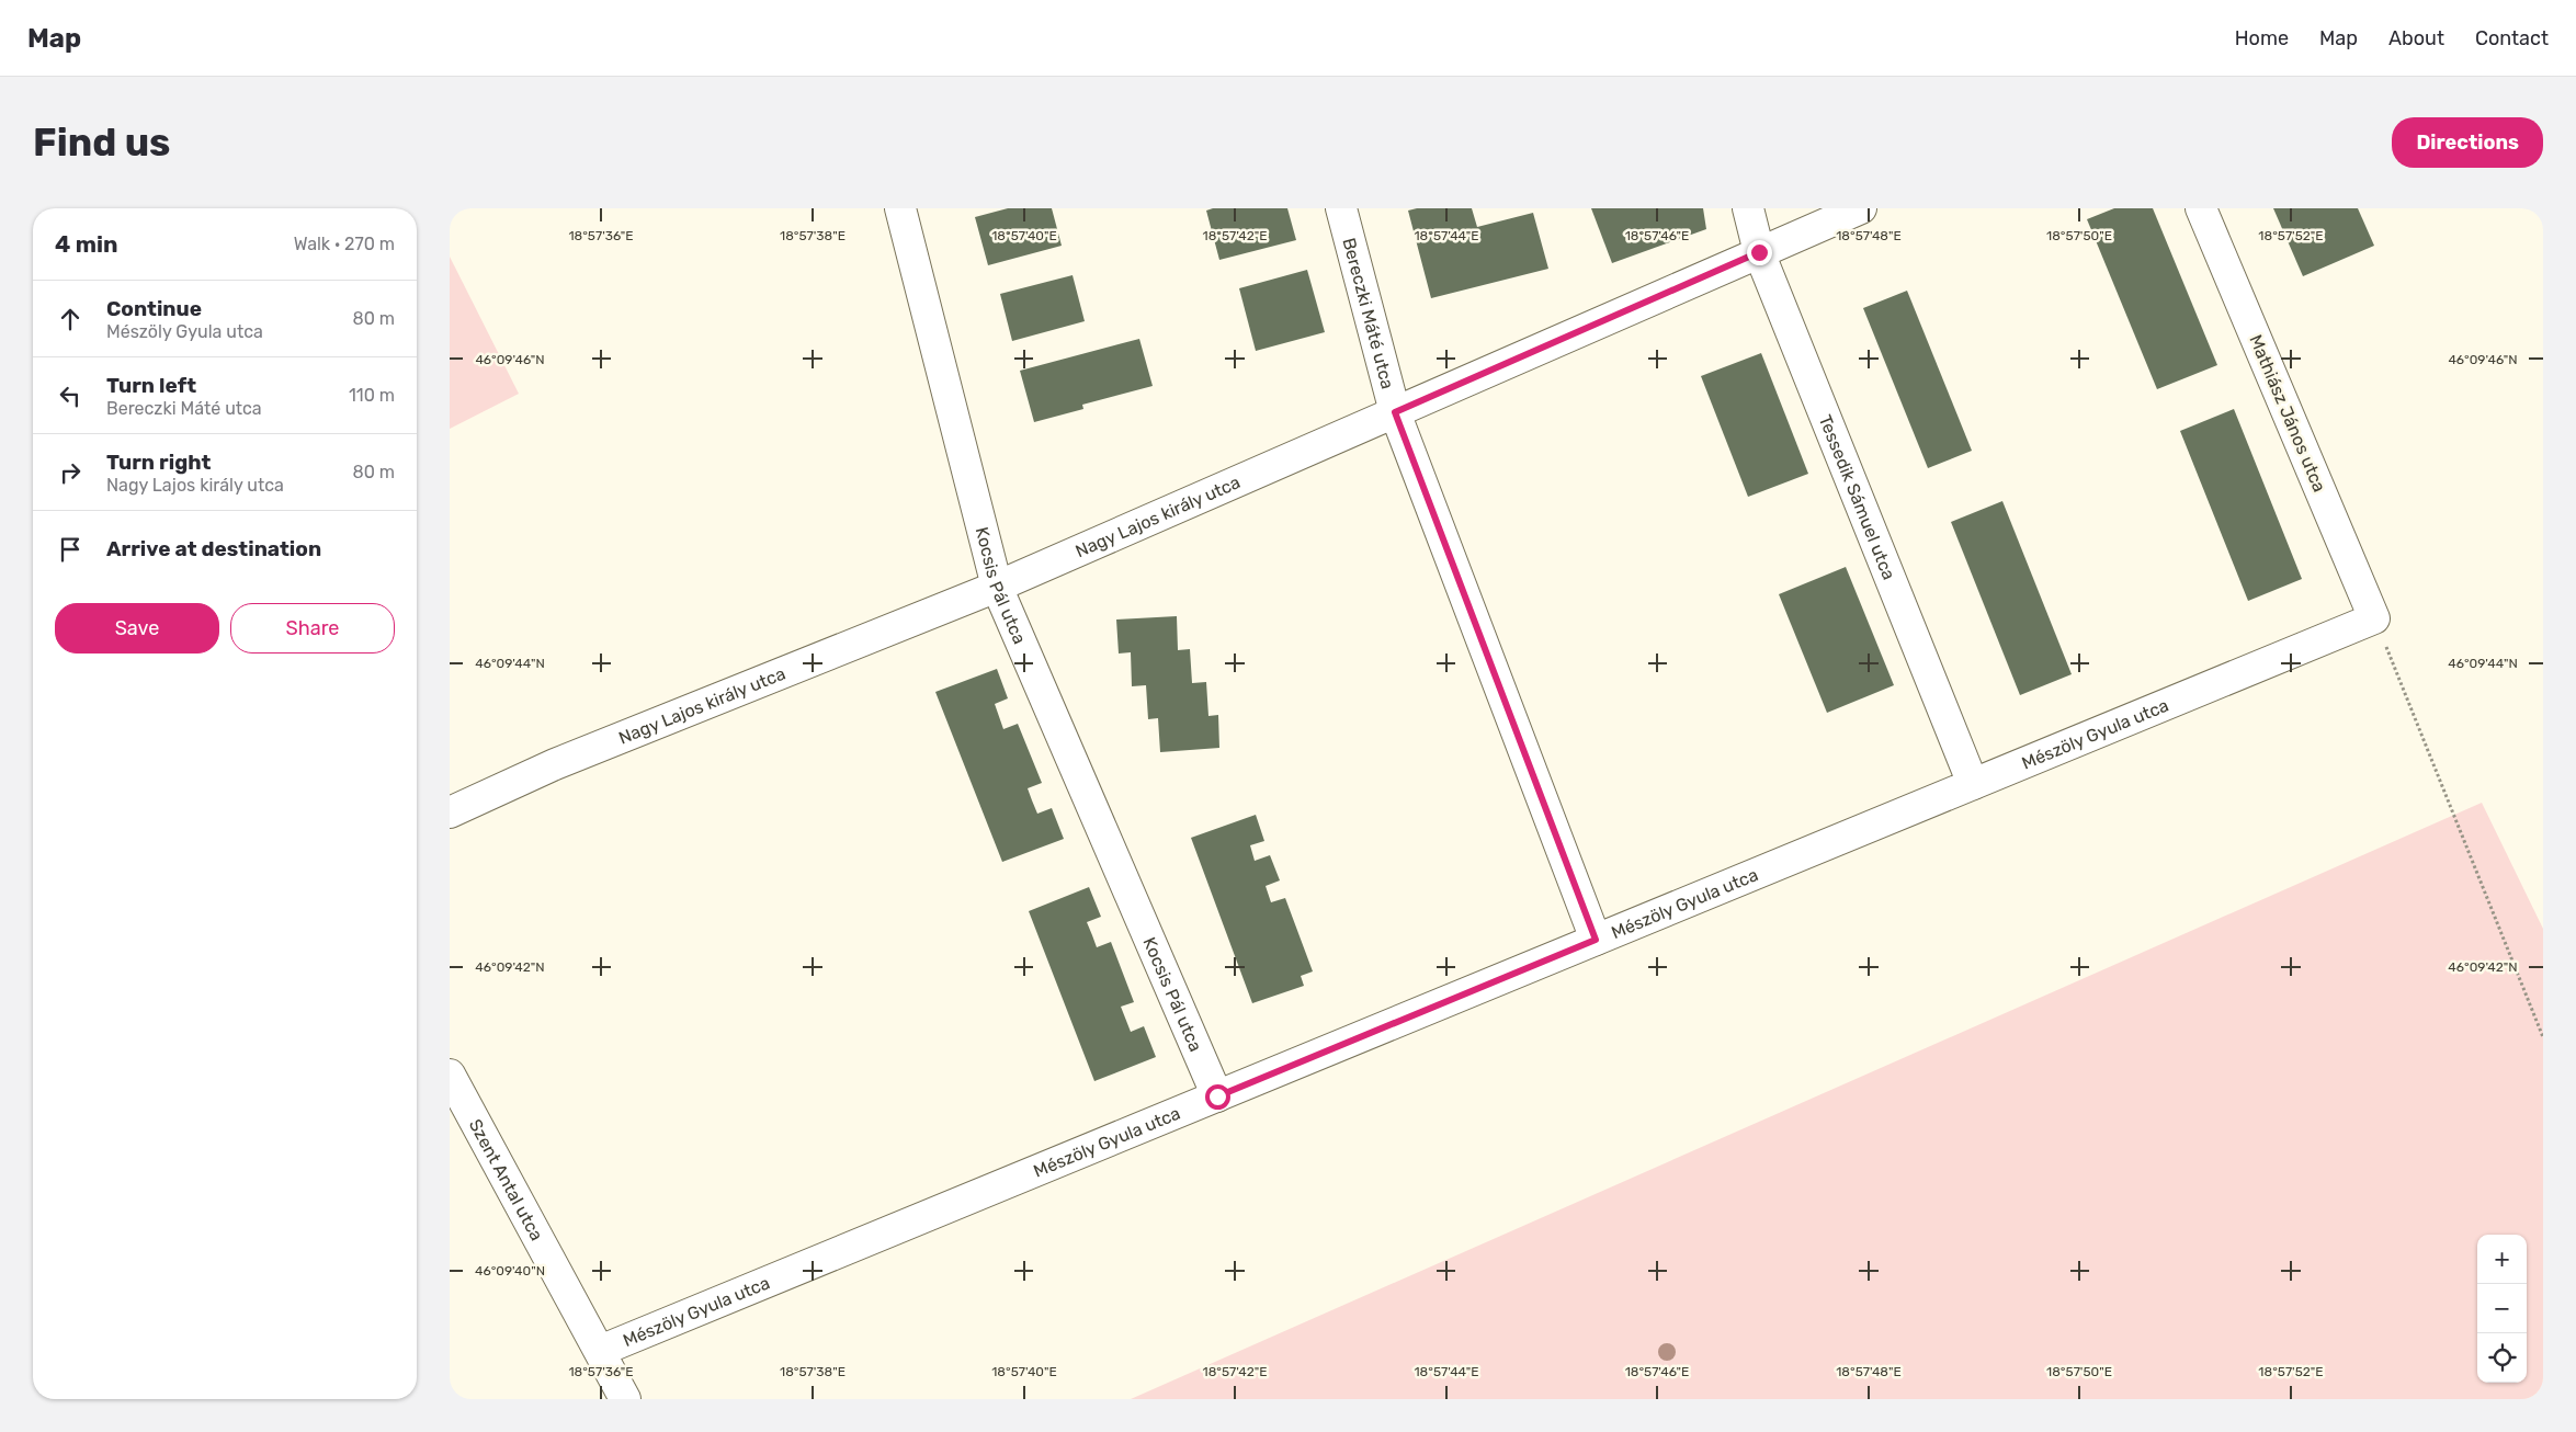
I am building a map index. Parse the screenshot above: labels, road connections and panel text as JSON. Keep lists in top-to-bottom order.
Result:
{
  "streets": {
    "street": [
      "Bereczki Máté utca",
      "Mathiász János utca",
      "Tessedik Sámuel utca",
      "Nagy Lajos király utca",
      "Kocsis Pál utca",
      "Mészöly Gyula utca",
      "Szent Antal utca"
    ]
  },
  "crossings": [
    ["Bereczki Máté utca", "Nagy Lajos király utca"],
    ["Bereczki Máté utca", "Mészöly Gyula utca"],
    ["Mathiász János utca", "Mészöly Gyula utca"],
    ["Tessedik Sámuel utca", "Nagy Lajos király utca"],
    ["Tessedik Sámuel utca", "Mészöly Gyula utca"],
    ["Nagy Lajos király utca", "Kocsis Pál utca"],
    ["Kocsis Pál utca", "Mészöly Gyula utca"],
    ["Mészöly Gyula utca", "Szent Antal utca"]
  ],
  "page": {
    "header": "Map",
    "nav": [
      "Home",
      "Map",
      "About",
      "Contact"
    ],
    "buttons": [
      "Directions",
      ["Save", "Share"]
    ],
    "title": "Find us",
    "heading": ["4 min", "Walk · 270 m"],
    "list": [
      ["Continue", "Mészöly Gyula utca", "80 m"],
      ["Turn left", "Bereczki Máté utca", "110 m"],
      ["Turn right", "Nagy Lajos király utca", "80 m"],
      "Arrive at destination"
    ],
    "map_buttons": ["+", "−"]
  },
  "coordinates": [
    "18°57'36\"E",
    "18°57'38\"E",
    "18°57'40\"E",
    "18°57'42\"E",
    "18°57'44\"E",
    "18°57'46\"E",
    "18°57'48\"E",
    "18°57'50\"E",
    "18°57'52\"E",
    "46°09'46\"N",
    "46°09'44\"N",
    "46°09'42\"N",
    "46°09'40\"N"
  ]
}
